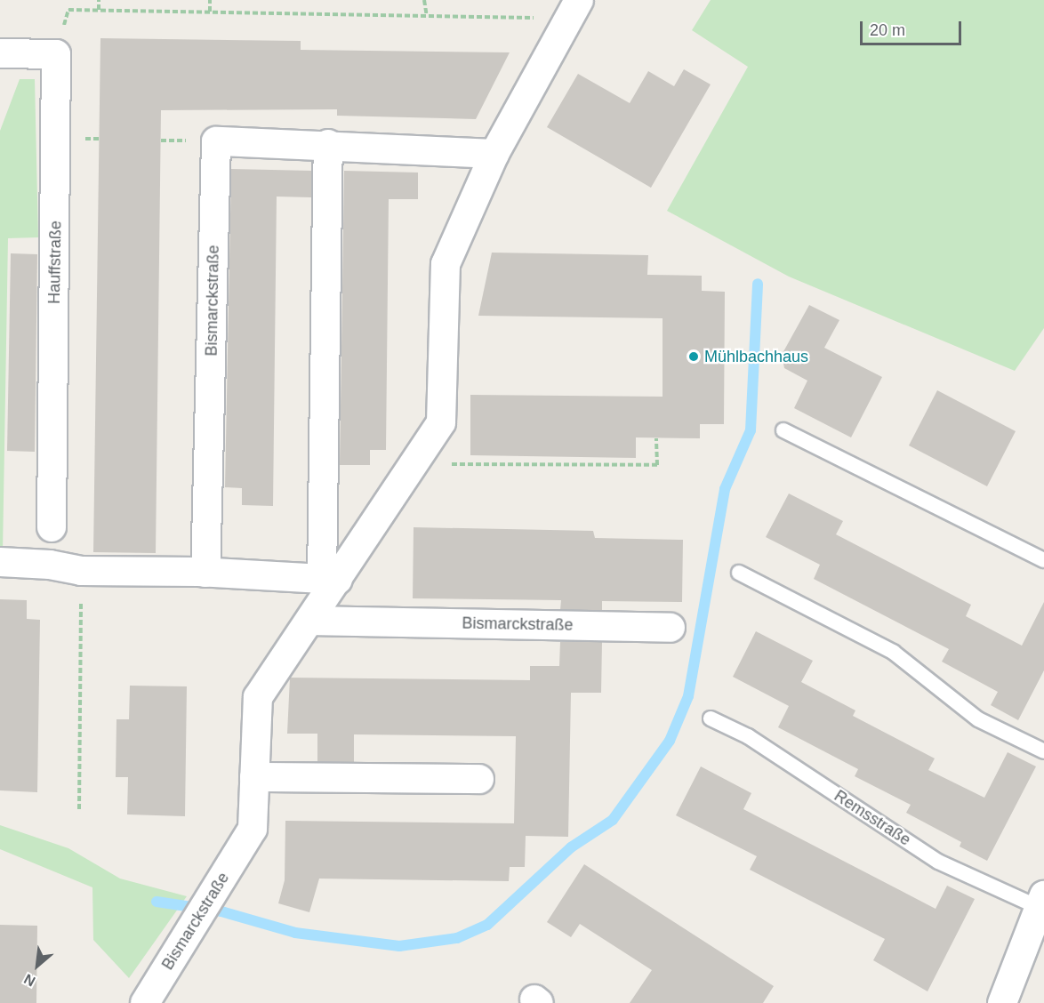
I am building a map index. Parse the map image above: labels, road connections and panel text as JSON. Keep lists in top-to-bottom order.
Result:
{
  "streets": {
    "street": ["Hauffstraße", "Bismarckstraße", "Remsstraße"]
  },
  "places": ["Mühlbachhaus"],
  "scale_bar": "20 m",
  "north": "bottom left"
}
